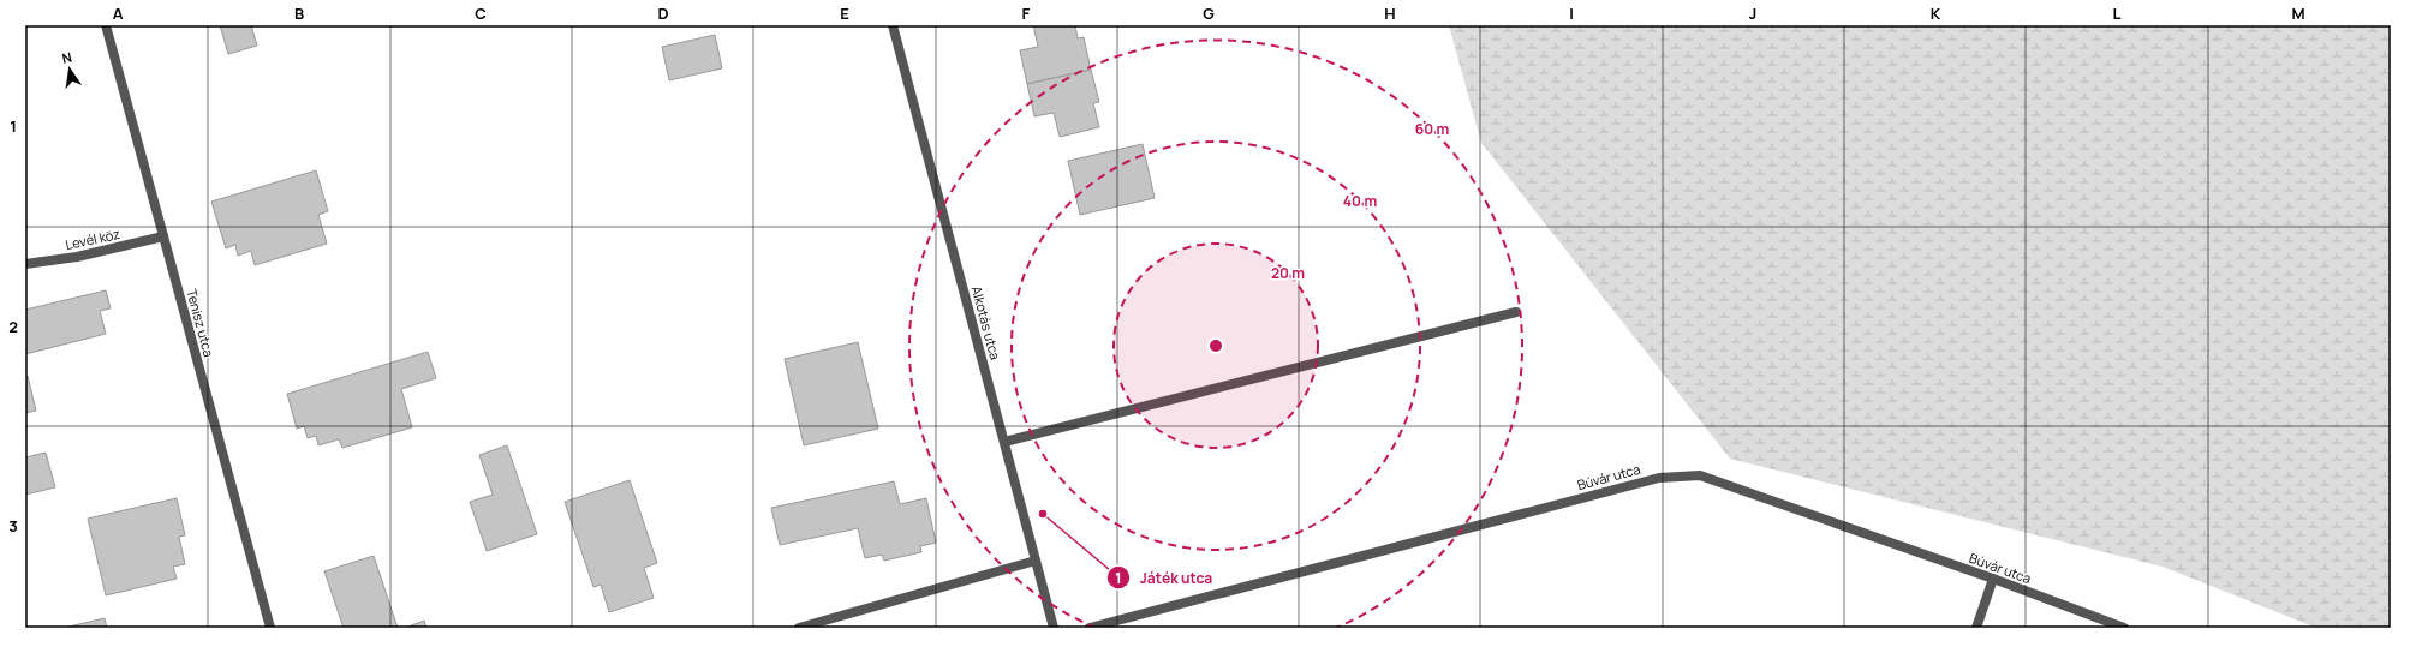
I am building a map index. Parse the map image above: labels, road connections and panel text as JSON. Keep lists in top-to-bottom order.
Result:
{
  "streets": {
    "street": [
      "Levél köz",
      "Tenisz utca",
      "Alkotás utca",
      "Búvár utca"
    ]
  },
  "crossings": [
    ["Levél köz", "Tenisz utca"]
  ],
  "places": ["Játék utca"],
  "north": "top",
  "grid": {
    "columns": [
      "A",
      "B",
      "C",
      "D",
      "E",
      "F",
      "G",
      "H",
      "I",
      "J",
      "K",
      "L",
      "M"
    ],
    "rows": ["1", "2", "3"]
  },
  "rings": ["60 m", "40 m", "20 m"]
}
